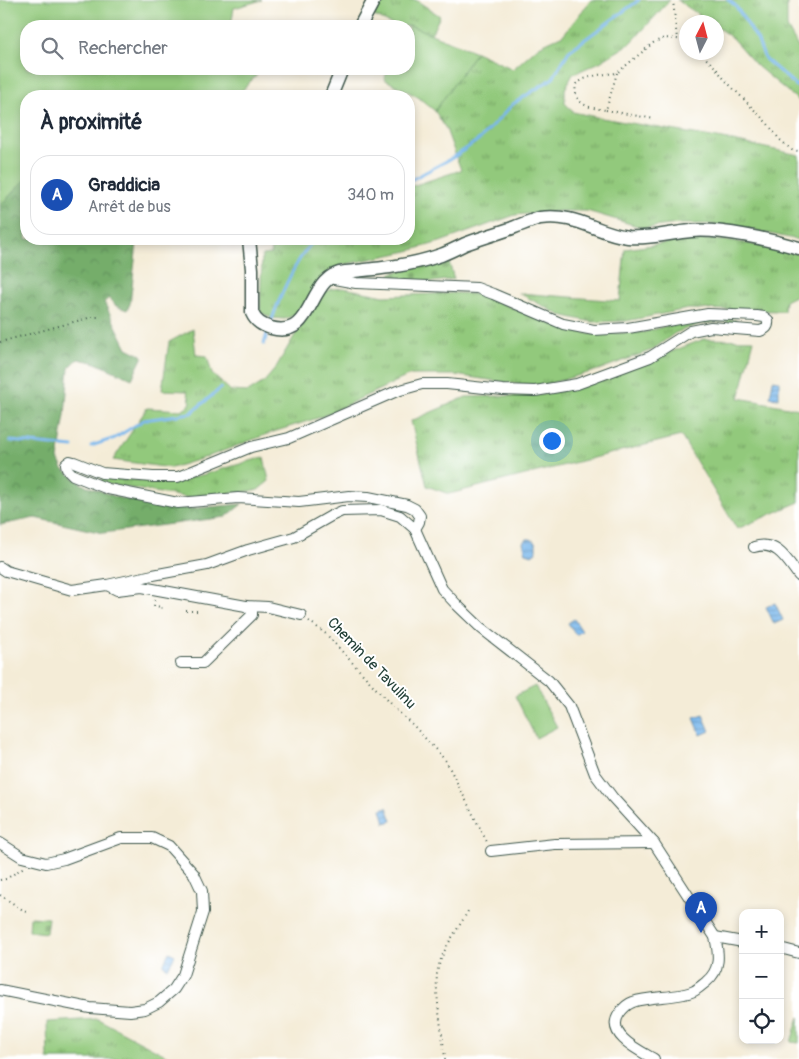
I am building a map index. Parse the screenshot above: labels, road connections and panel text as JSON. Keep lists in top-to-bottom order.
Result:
{
  "streets": {
    "path": ["Chemin de Tavulinu"]
  },
  "north": "top",
  "page": {
    "search": "Rechercher",
    "heading": "À proximité",
    "list": [
      {
        "mark": "A",
        "name": "Graddicia",
        "note": "Arrêt de bus",
        "value": "340 m"
      }
    ],
    "pins": "A",
    "map_buttons": ["+", "−"]
  }
}
